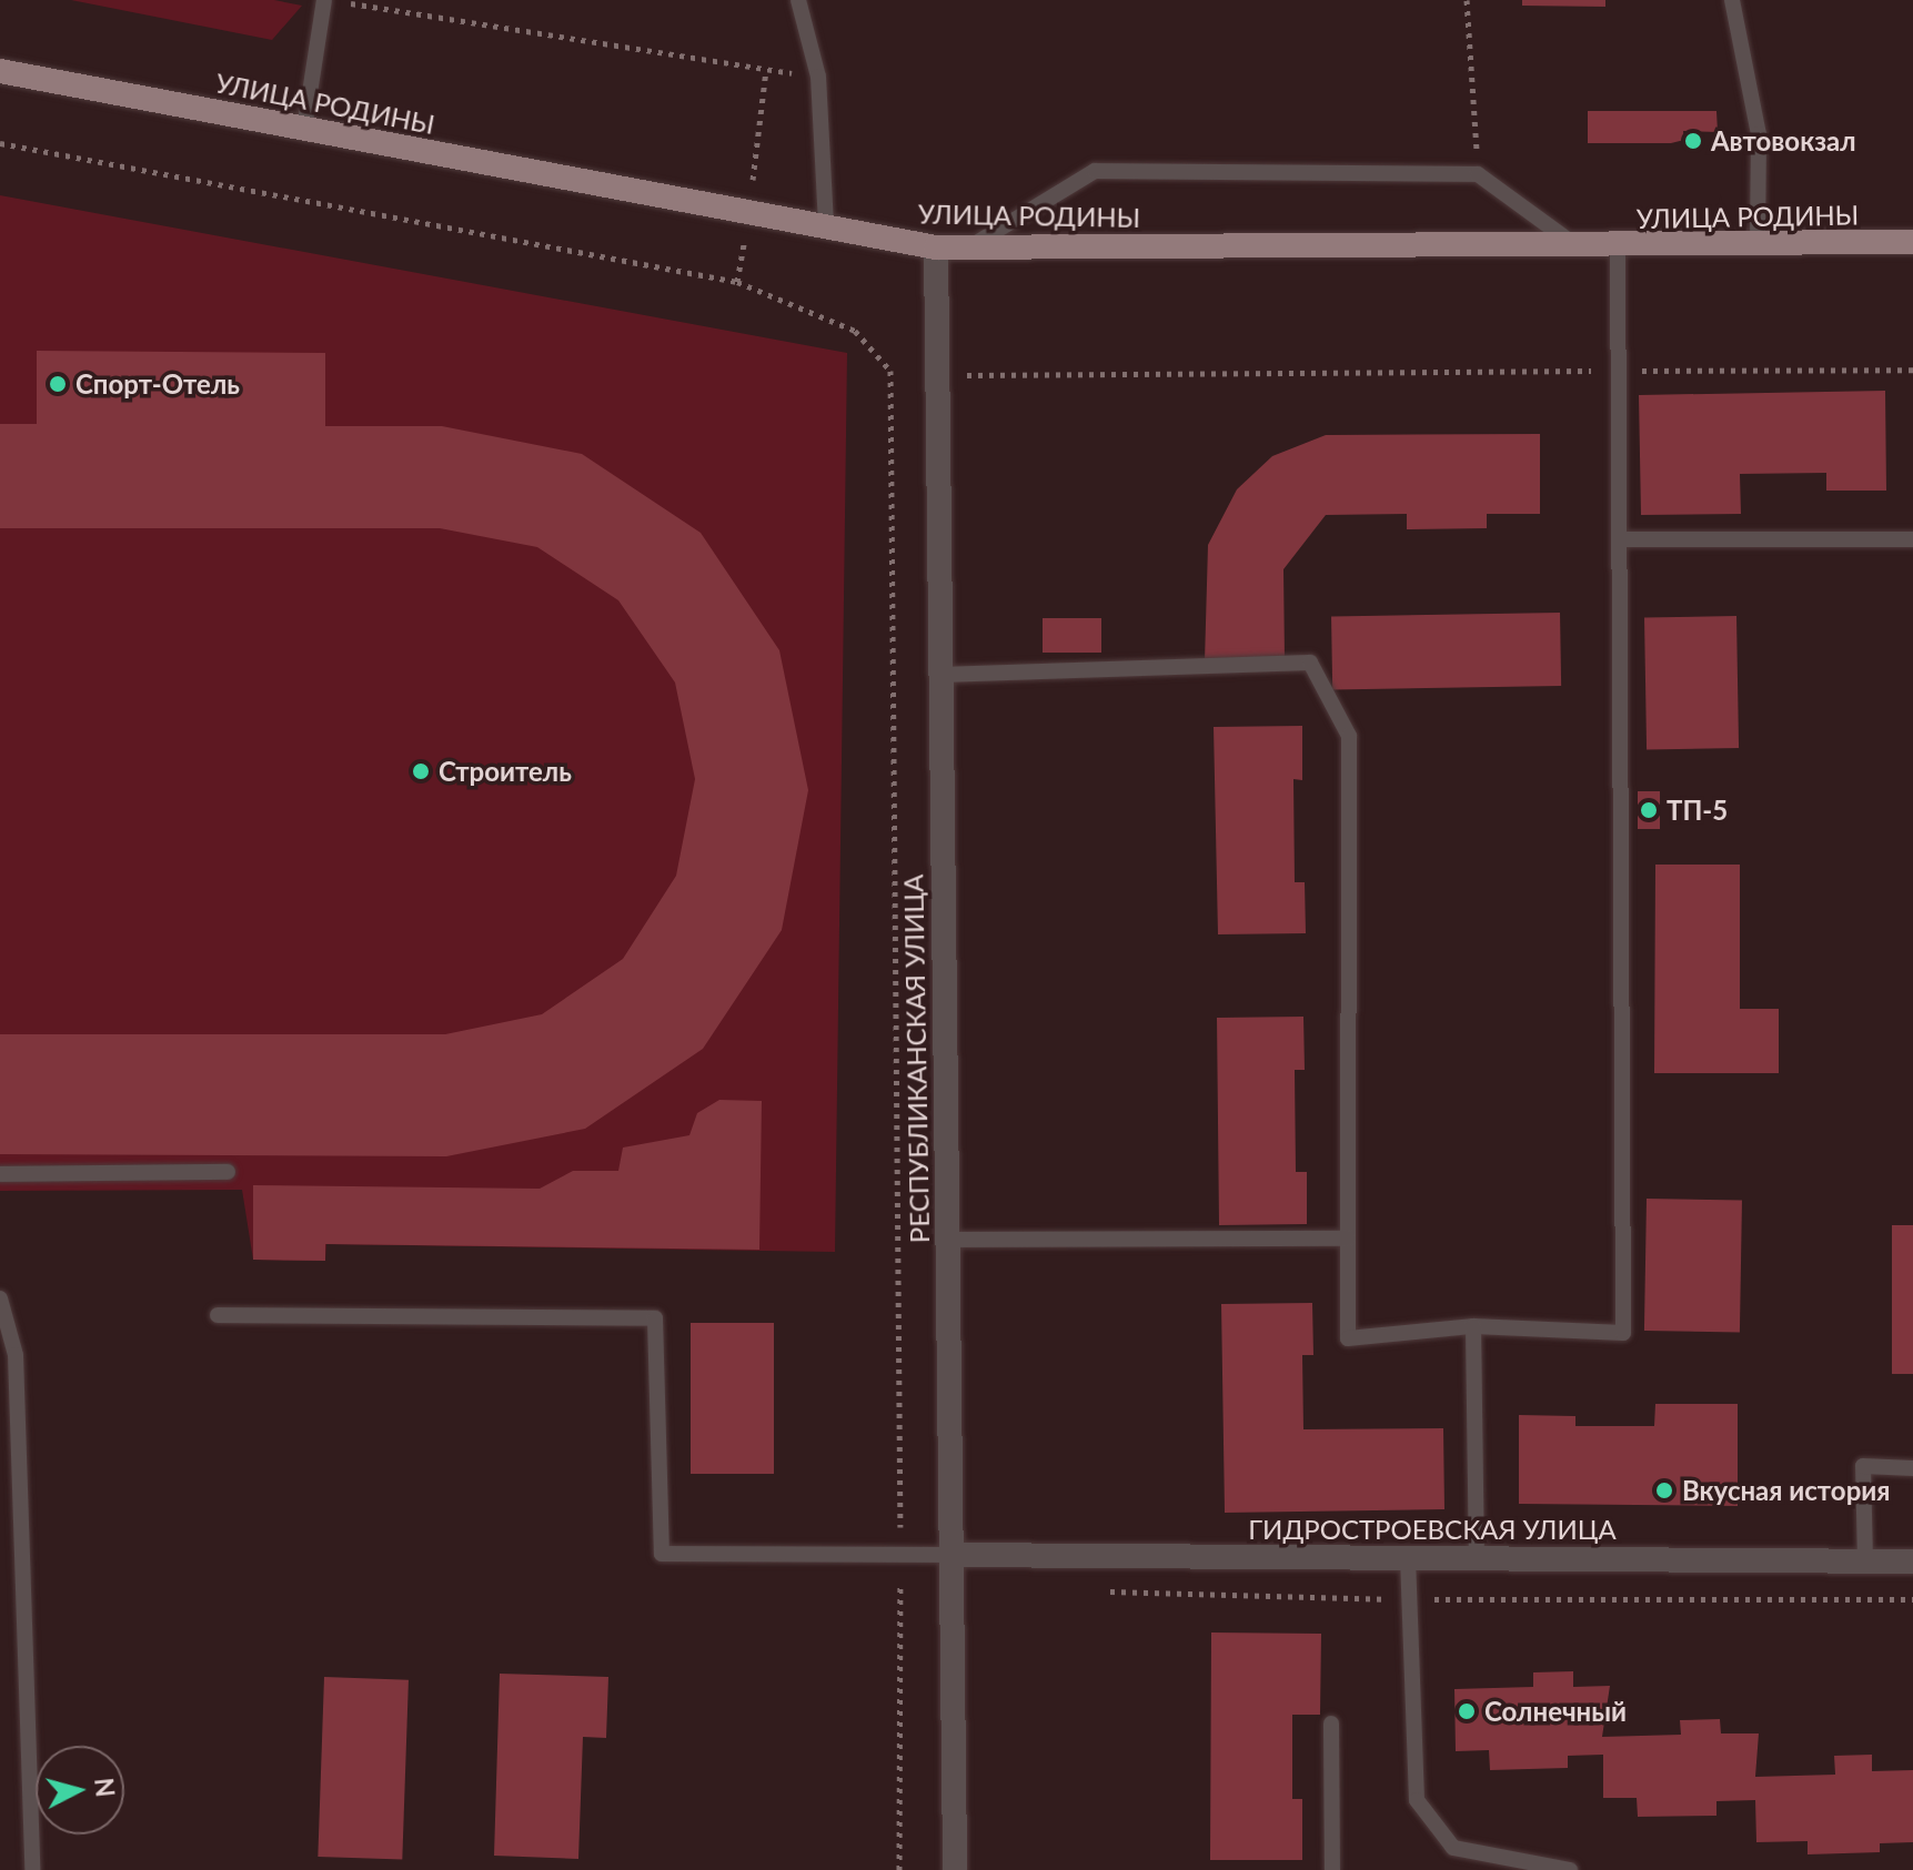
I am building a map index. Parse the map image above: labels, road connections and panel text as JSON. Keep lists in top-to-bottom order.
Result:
{
  "streets": {
    "main road": ["УЛИЦА РОДИНЫ"],
    "street": ["РЕСПУБЛИКАНСКАЯ УЛИЦА", "ГИДРОСТРОЕВСКАЯ УЛИЦА"]
  },
  "crossings": [
    ["УЛИЦА РОДИНЫ", "РЕСПУБЛИКАНСКАЯ УЛИЦА"],
    ["РЕСПУБЛИКАНСКАЯ УЛИЦА", "ГИДРОСТРОЕВСКАЯ УЛИЦА"]
  ],
  "places": [
    "Автовокзал",
    "Спорт-Отель",
    "Строитель",
    "ТП-5",
    "Вкусная история",
    "Солнечный"
  ],
  "north": "right"
}
